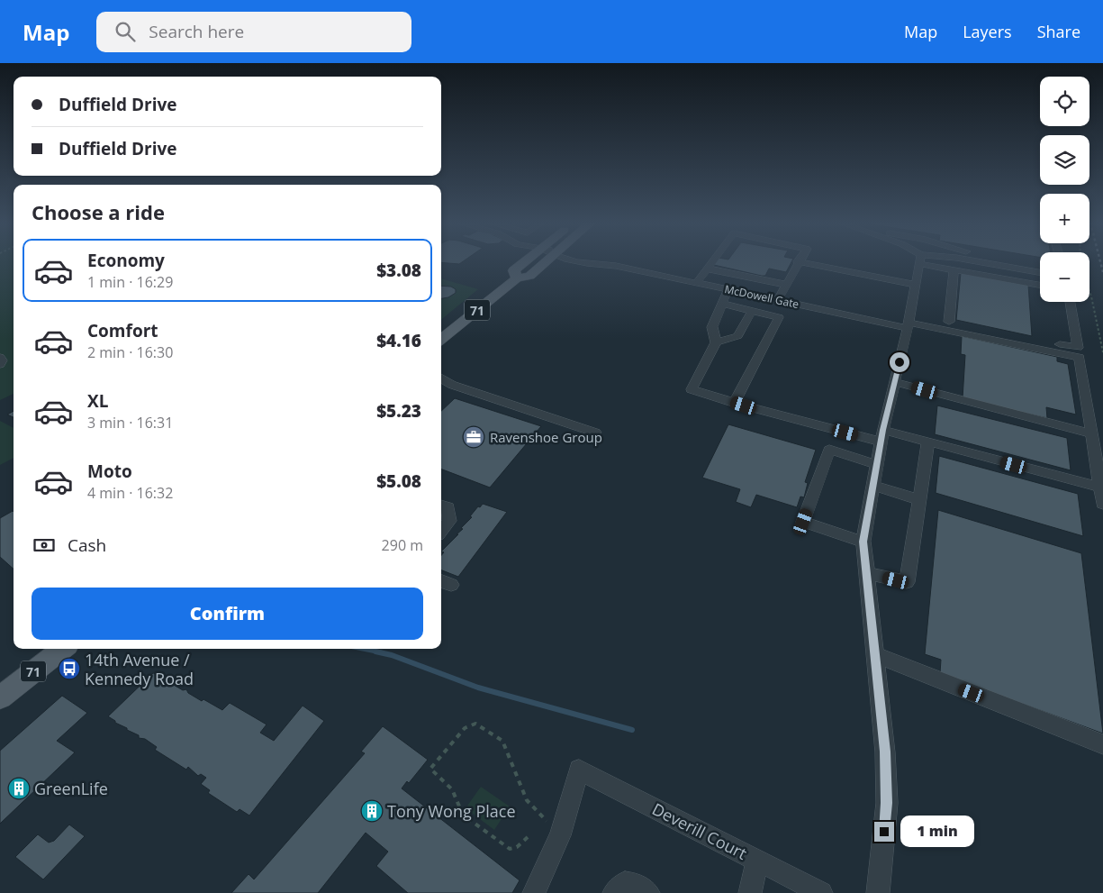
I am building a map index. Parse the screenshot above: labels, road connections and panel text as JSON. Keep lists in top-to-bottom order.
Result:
{
  "streets": {
    "main road": ["71"],
    "street": ["McDowell Gate", "Deverill Court"]
  },
  "places": {
    "office": ["Ravenshoe Group"],
    "bus stop": ["14th Avenue / Kennedy Road"],
    "building": ["GreenLife", "Tony Wong Place"]
  },
  "page": {
    "header": "Map",
    "search": "Search here",
    "nav": ["Map", "Layers", "Share"],
    "map_buttons": ["+", "−"],
    "banner": ["Duffield Drive", "Duffield Drive"],
    "heading": "Choose a ride",
    "list": [
      {
        "name": "Economy",
        "note": "1 min · 16:29",
        "value": "$3.08"
      },
      {
        "name": "Comfort",
        "note": "2 min · 16:30",
        "value": "$4.16"
      },
      {
        "name": "XL",
        "note": "3 min · 16:31",
        "value": "$5.23"
      },
      {
        "name": "Moto",
        "note": "4 min · 16:32",
        "value": "$5.08"
      }
    ],
    "pay": ["Cash", "290 m"],
    "buttons": "Confirm",
    "bubble": "1 min"
  }
}
